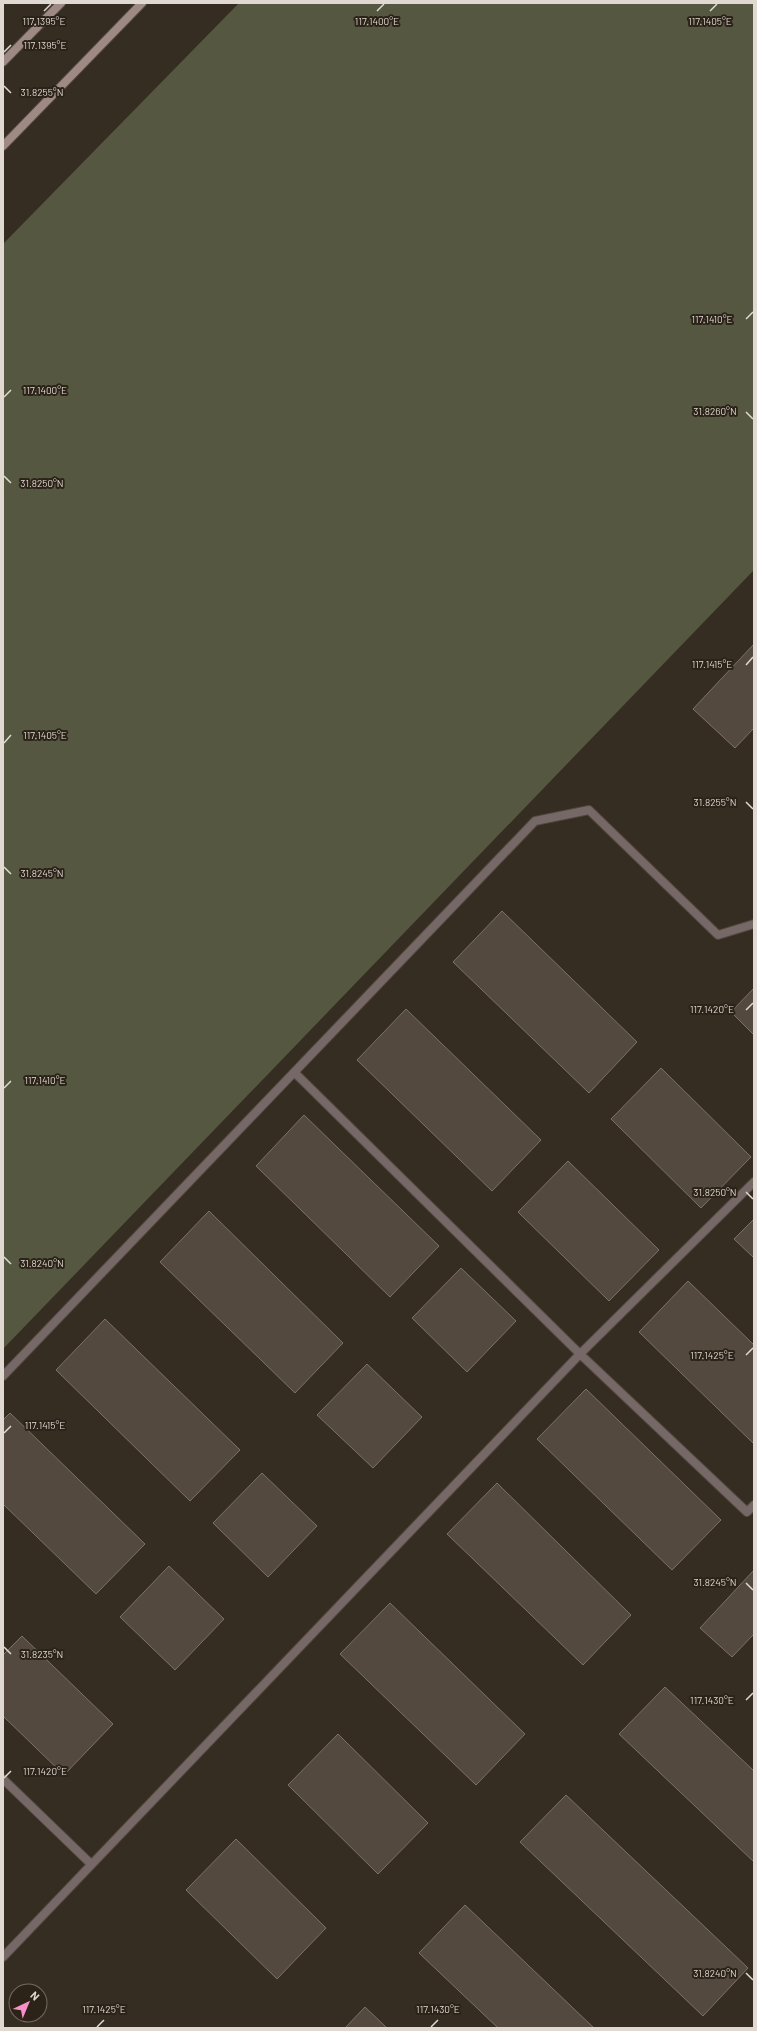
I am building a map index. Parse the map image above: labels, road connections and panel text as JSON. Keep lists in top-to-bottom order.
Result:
{
  "north": "top right",
  "coordinates": [
    "117.1395°E",
    "117.1400°E",
    "117.1405°E",
    "31.8255°N",
    "117.1410°E",
    "31.8260°N",
    "31.8250°N",
    "117.1415°E",
    "31.8245°N",
    "117.1420°E",
    "31.8240°N",
    "117.1425°E",
    "31.8235°N",
    "117.1430°E"
  ]
}
